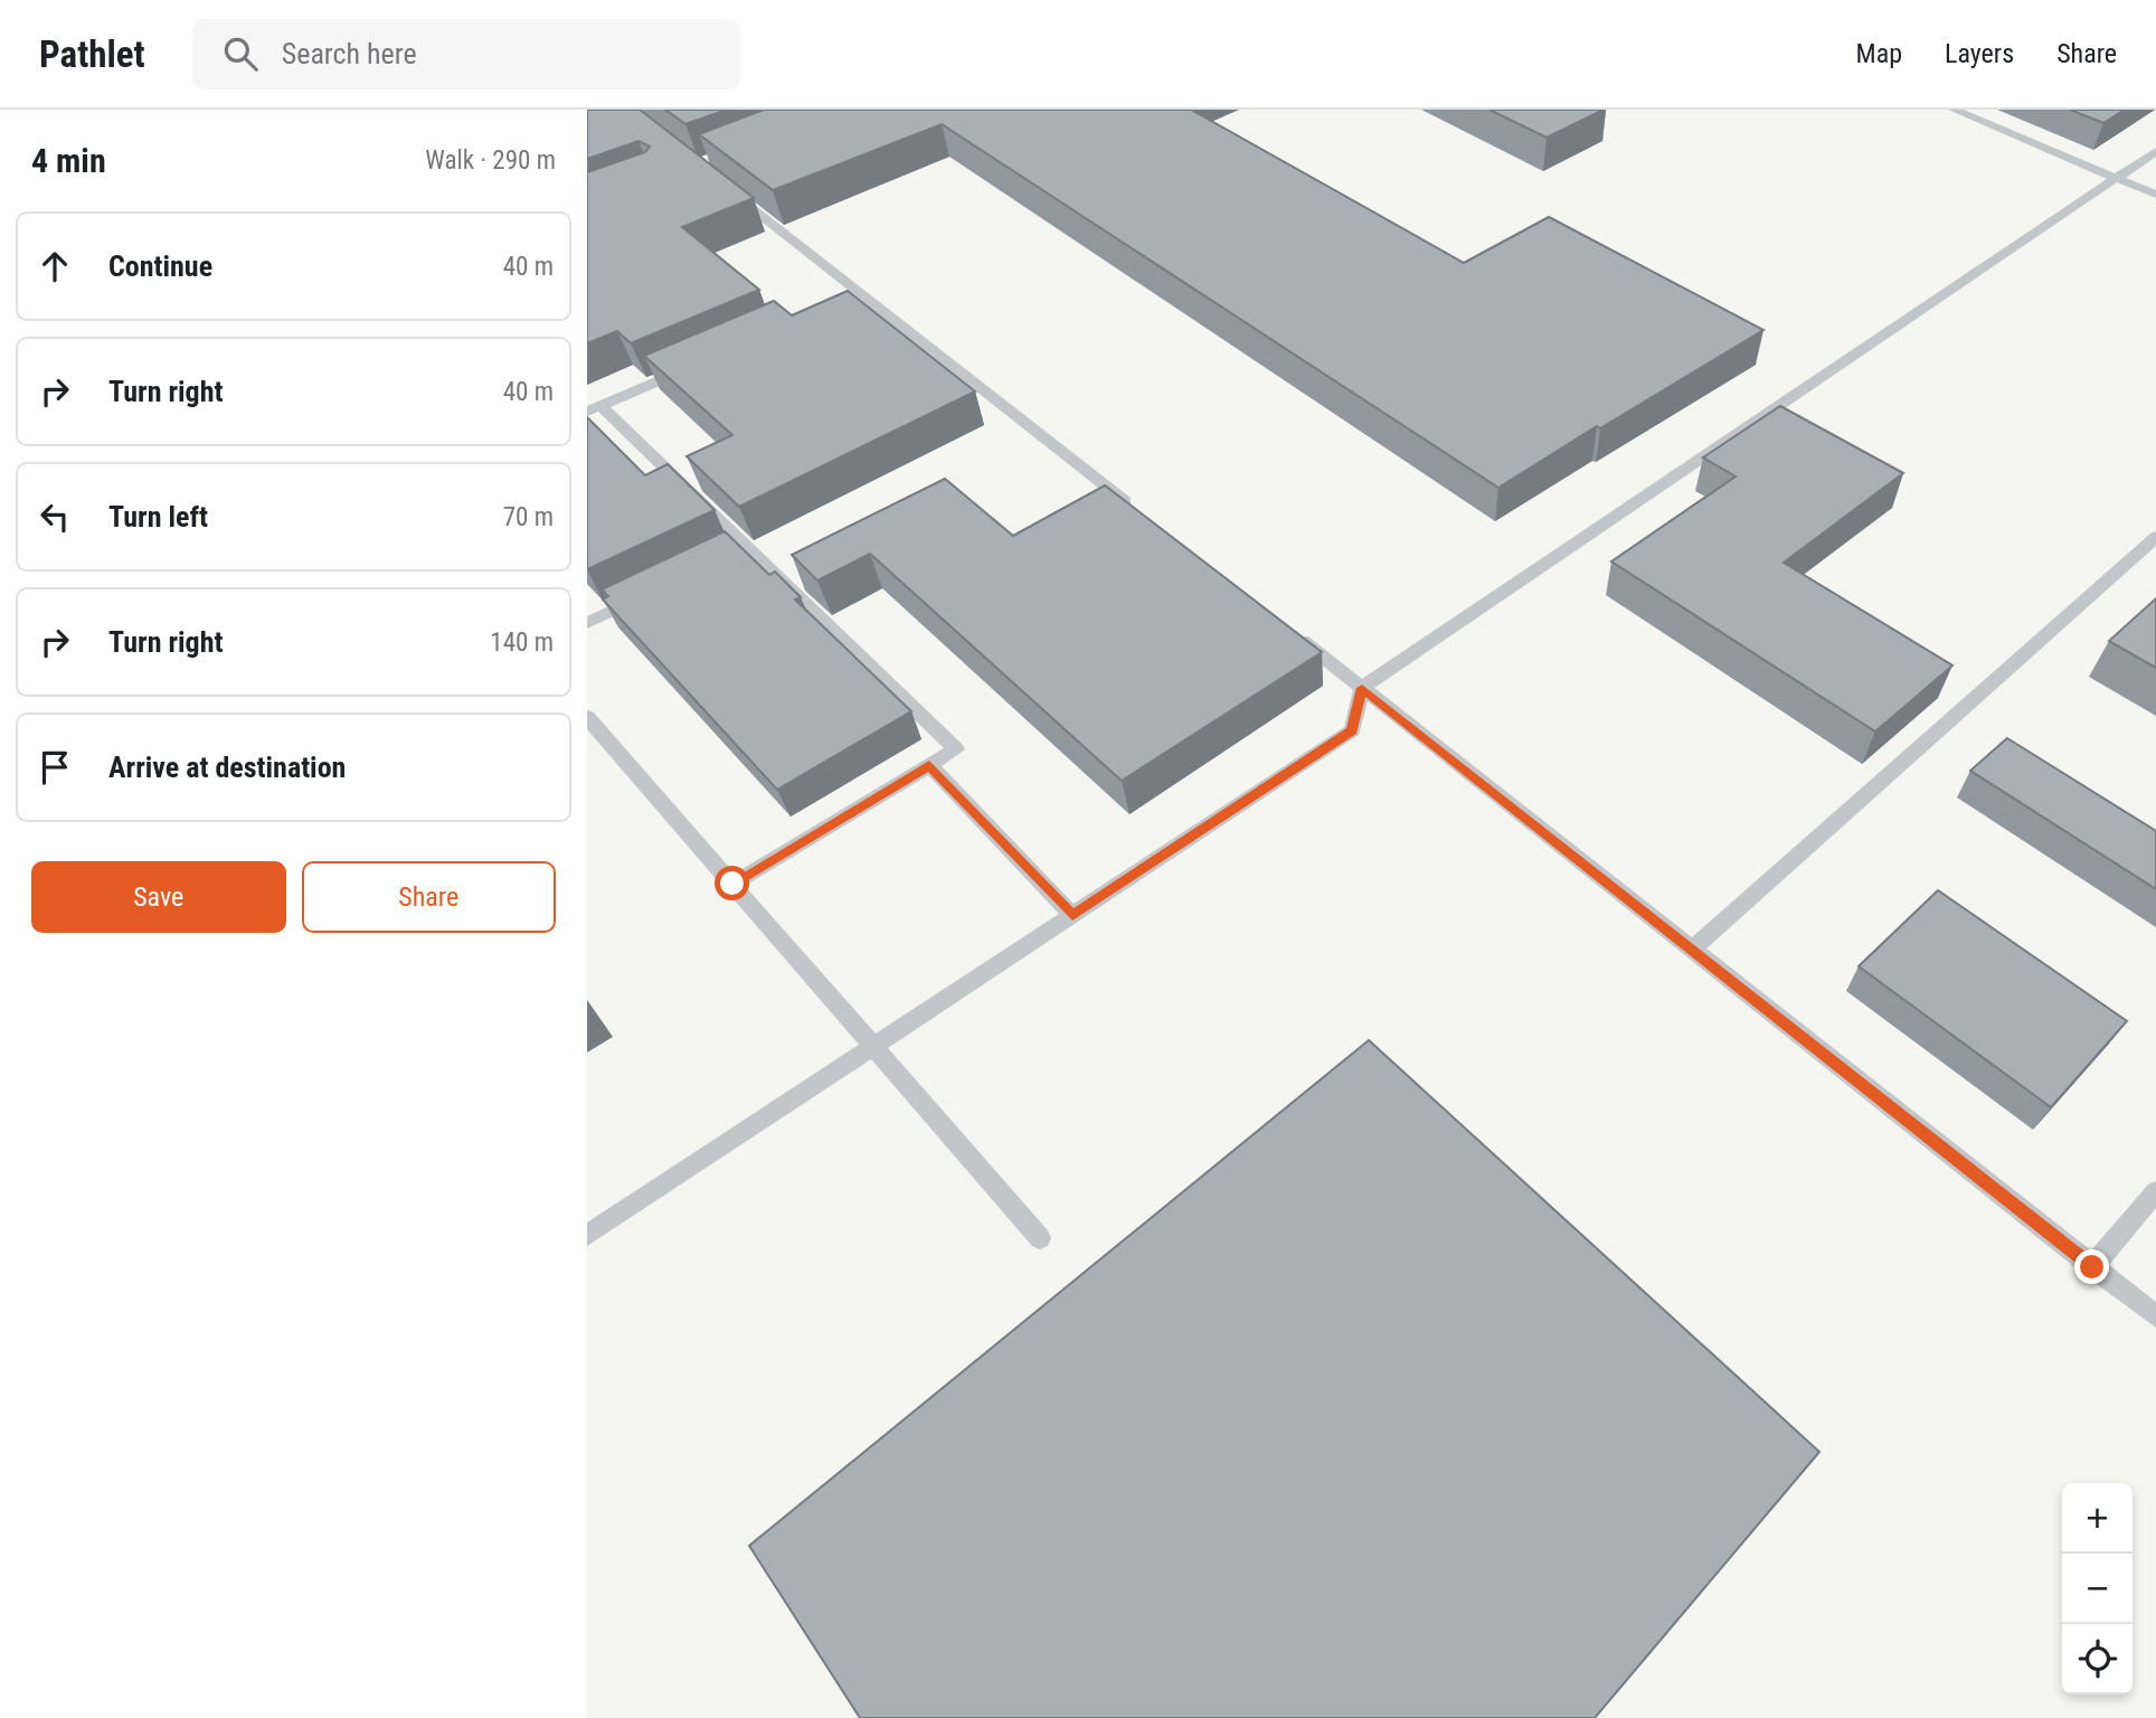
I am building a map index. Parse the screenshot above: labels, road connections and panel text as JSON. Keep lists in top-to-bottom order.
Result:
{
  "page": {
    "header": "Pathlet",
    "search": "Search here",
    "nav": ["Map", "Layers", "Share"],
    "heading": ["4 min", "Walk · 290 m"],
    "list": [
      ["Continue", "40 m"],
      ["Turn right", "40 m"],
      ["Turn left", "70 m"],
      ["Turn right", "140 m"],
      "Arrive at destination"
    ],
    "buttons": ["Save", "Share"],
    "map_buttons": ["+", "−"]
  }
}
